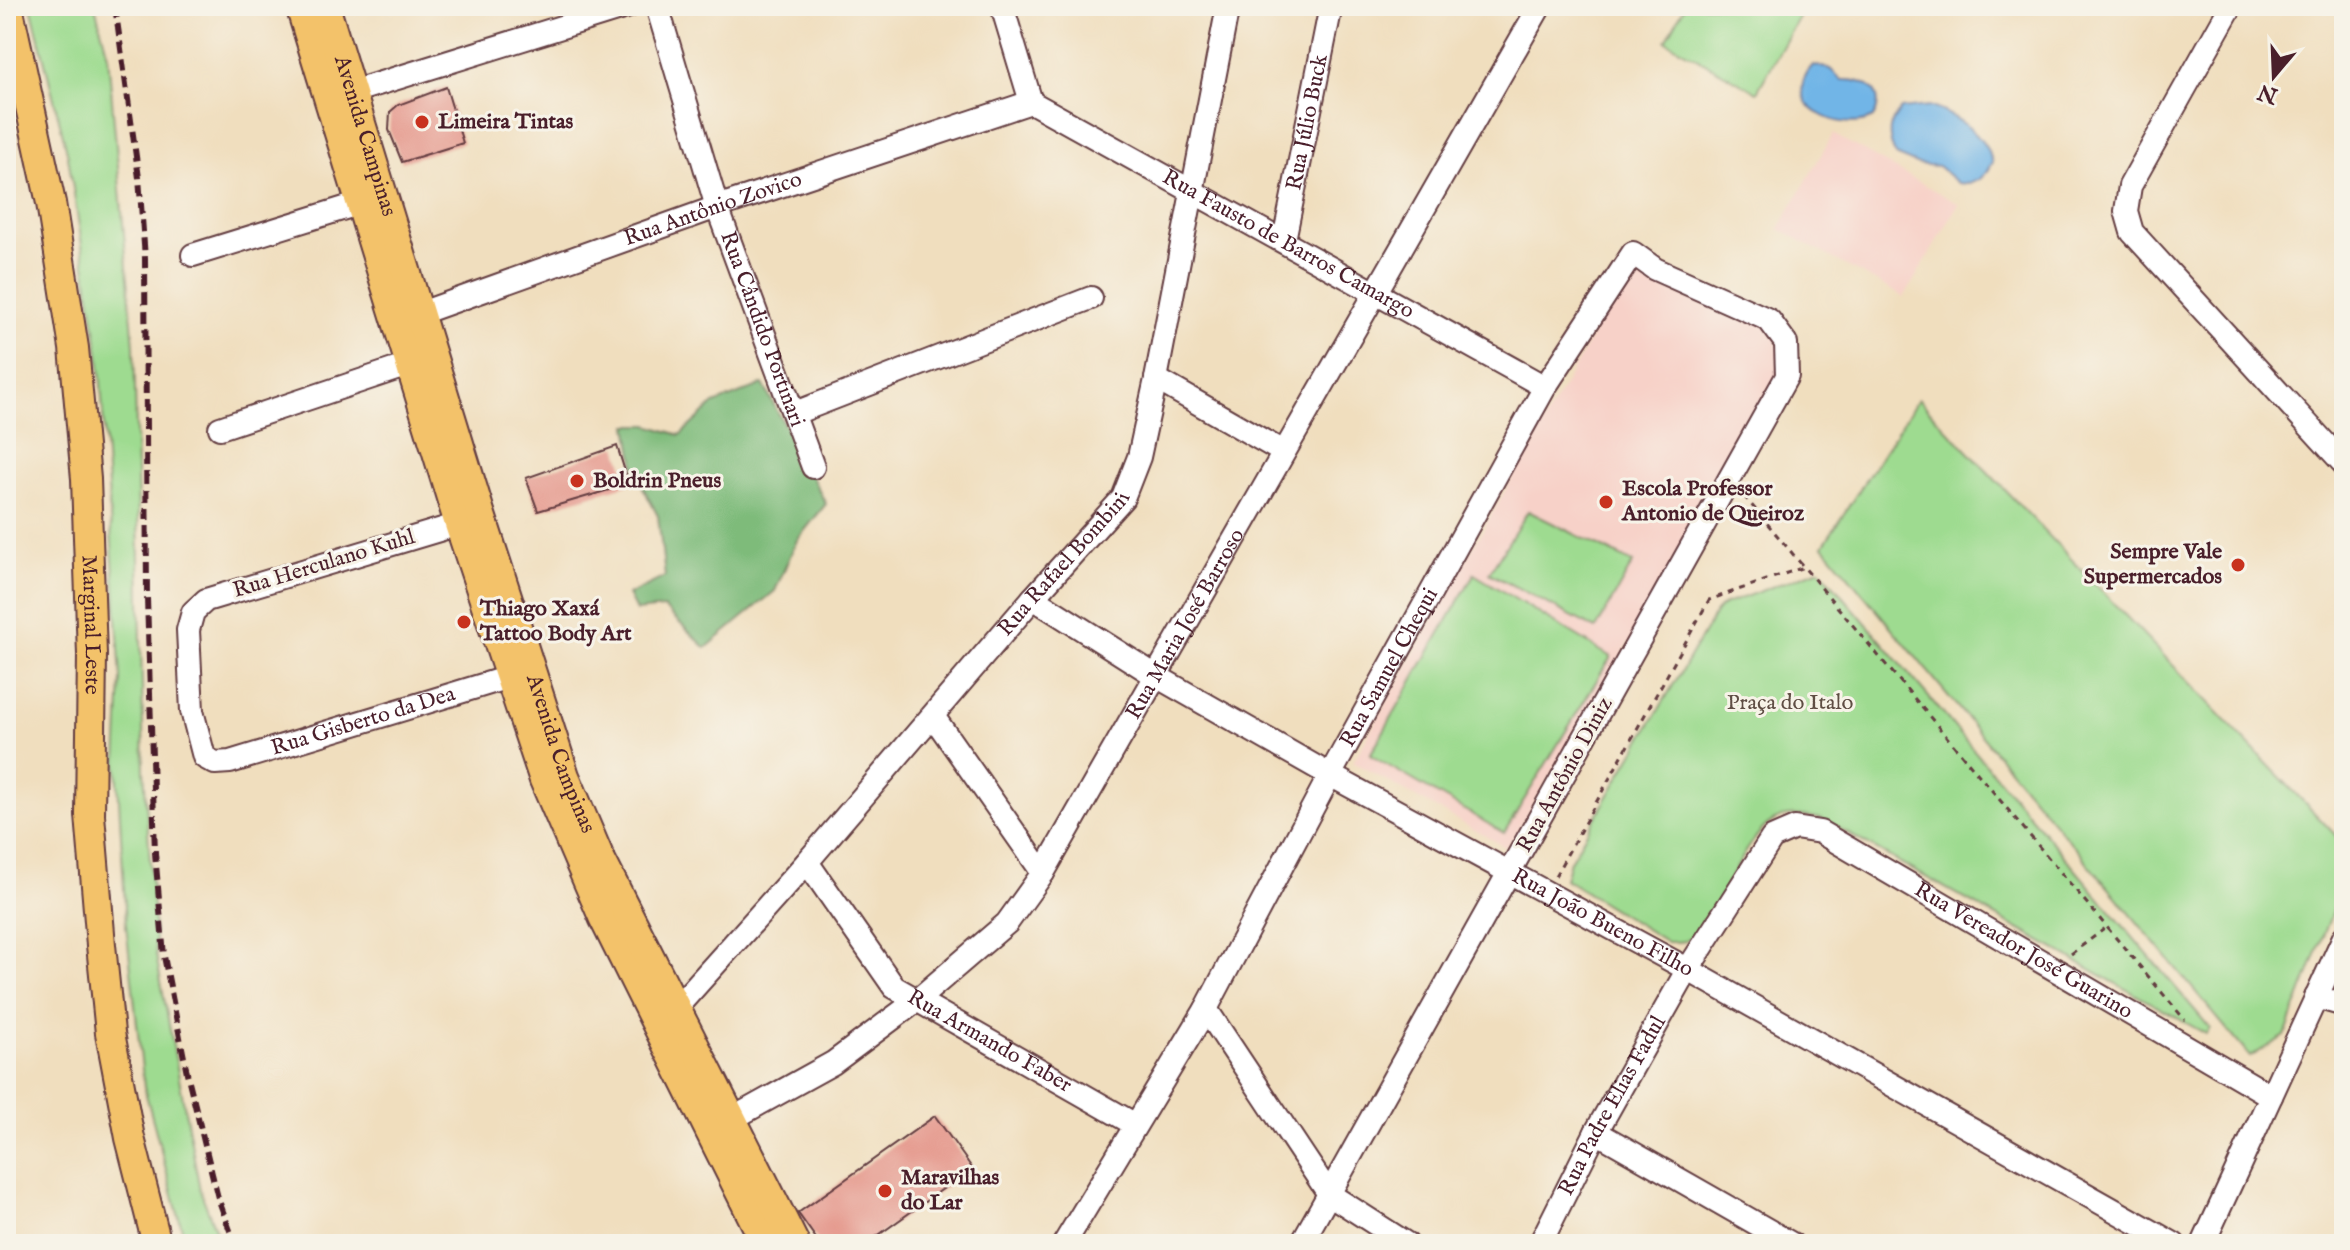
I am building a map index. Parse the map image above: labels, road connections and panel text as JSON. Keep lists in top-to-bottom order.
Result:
{
  "streets": {
    "main road": ["Avenida Campinas", "Marginal Leste"],
    "street": [
      "Rua Júlio Buck",
      "Rua Antônio Zovico",
      "Rua Fausto de Barros Camargo",
      "Rua Cândido Portinari",
      "Rua Rafael Bombini",
      "Rua Herculano Kuhl",
      "Rua Maria José Barroso",
      "Rua Samuel Chequi",
      "Rua Gisberto da Dea",
      "Rua Antônio Diniz",
      "Rua João Bueno Filho",
      "Rua Vereador José Guarino",
      "Rua Armando Faber",
      "Rua Padre Elias Fadul"
    ]
  },
  "crossings": [
    ["Rua Júlio Buck", "Rua Fausto de Barros Camargo"],
    ["Avenida Campinas", "Rua Antônio Zovico"],
    ["Avenida Campinas", "Rua Rafael Bombini"],
    ["Avenida Campinas", "Rua Herculano Kuhl"],
    ["Avenida Campinas", "Rua Maria José Barroso"],
    ["Avenida Campinas", "Rua Gisberto da Dea"],
    ["Rua Antônio Zovico", "Rua Fausto de Barros Camargo"],
    ["Rua Antônio Zovico", "Rua Cândido Portinari"],
    ["Rua Fausto de Barros Camargo", "Rua Rafael Bombini"],
    ["Rua Fausto de Barros Camargo", "Rua Maria José Barroso"],
    ["Rua Fausto de Barros Camargo", "Rua Samuel Chequi"],
    ["Rua Rafael Bombini", "Rua João Bueno Filho"],
    ["Rua Rafael Bombini", "Rua Armando Faber"],
    ["Rua Herculano Kuhl", "Rua Gisberto da Dea"],
    ["Rua Maria José Barroso", "Rua João Bueno Filho"],
    ["Rua Maria José Barroso", "Rua Armando Faber"],
    ["Rua Samuel Chequi", "Rua Antônio Diniz"],
    ["Rua Samuel Chequi", "Rua João Bueno Filho"],
    ["Rua Samuel Chequi", "Rua Armando Faber"],
    ["Rua Antônio Diniz", "Rua João Bueno Filho"],
    ["Rua João Bueno Filho", "Rua Padre Elias Fadul"],
    ["Rua Vereador José Guarino", "Rua Padre Elias Fadul"]
  ],
  "parks": ["Praça do Italo"],
  "places": [
    "Limeira Tintas",
    "Boldrin Pneus",
    "Escola Professor Antonio de Queiroz",
    "Sempre Vale Supermercados",
    "Thiago Xaxá Tattoo Body Art",
    "Maravilhas do Lar"
  ],
  "north": "bottom"
}
